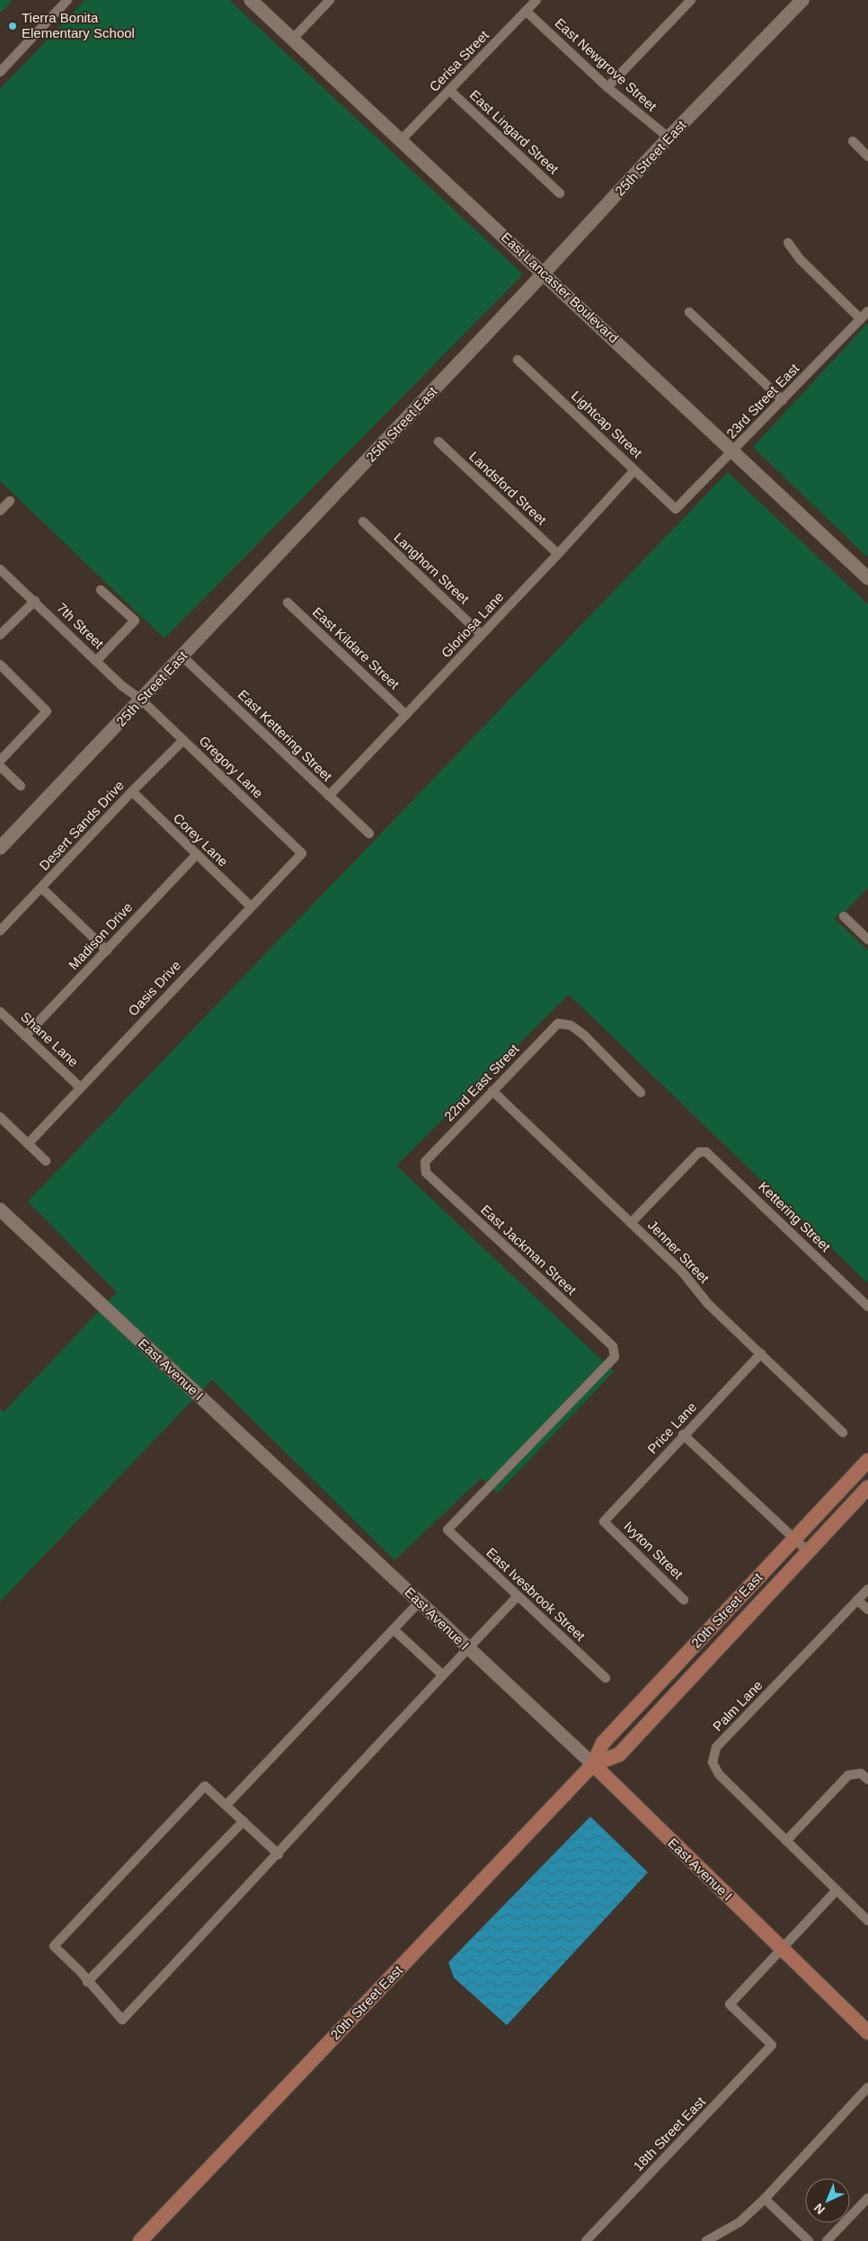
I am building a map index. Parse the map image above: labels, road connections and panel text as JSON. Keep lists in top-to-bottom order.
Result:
{
  "streets": {
    "main road": [
      "25th Street East",
      "East Lancaster Boulevard",
      "East Avenue I",
      "20th Street East"
    ],
    "street": [
      "Cerisa Street",
      "East Newgrove Street",
      "East Lingard Street",
      "23rd Street East",
      "Lightcap Street",
      "Landsford Street",
      "Langhorn Street",
      "Gloriosa Lane",
      "7th Street",
      "East Kildare Street",
      "East Kettering Street",
      "Gregory Lane",
      "Desert Sands Drive",
      "Corey Lane",
      "Madison Drive",
      "Oasis Drive",
      "Shane Lane",
      "22nd East Street",
      "Kettering Street",
      "East Jackman Street",
      "Jenner Street",
      "Price Lane",
      "Ivyton Street",
      "East Ivesbrook Street",
      "Palm Lane",
      "18th Street East"
    ]
  },
  "crossings": [
    ["Cerisa Street", "East Newgrove Street"],
    ["Cerisa Street", "East Lingard Street"],
    ["Cerisa Street", "East Lancaster Boulevard"],
    ["East Newgrove Street", "25th Street East"],
    ["25th Street East", "East Lancaster Boulevard"],
    ["25th Street East", "7th Street"],
    ["25th Street East", "East Kettering Street"],
    ["25th Street East", "Gregory Lane"],
    ["East Lancaster Boulevard", "23rd Street East"],
    ["23rd Street East", "Lightcap Street"],
    ["Lightcap Street", "Gloriosa Lane"],
    ["Landsford Street", "Gloriosa Lane"],
    ["Langhorn Street", "Gloriosa Lane"],
    ["Gloriosa Lane", "East Kildare Street"],
    ["Gloriosa Lane", "East Kettering Street"],
    ["7th Street", "Gregory Lane"],
    ["Gregory Lane", "Desert Sands Drive"],
    ["Gregory Lane", "Oasis Drive"],
    ["Desert Sands Drive", "Corey Lane"],
    ["Corey Lane", "Madison Drive"],
    ["Corey Lane", "Oasis Drive"],
    ["Madison Drive", "Shane Lane"],
    ["Oasis Drive", "Shane Lane"],
    ["22nd East Street", "East Jackman Street"],
    ["22nd East Street", "Jenner Street"],
    ["Kettering Street", "Jenner Street"],
    ["East Jackman Street", "East Ivesbrook Street"],
    ["Jenner Street", "Price Lane"],
    ["East Avenue I", "20th Street East"],
    ["East Avenue I", "18th Street East"],
    ["Price Lane", "Ivyton Street"]
  ],
  "places": ["Tierra Bonita Elementary School"],
  "north": "bottom left"
}
